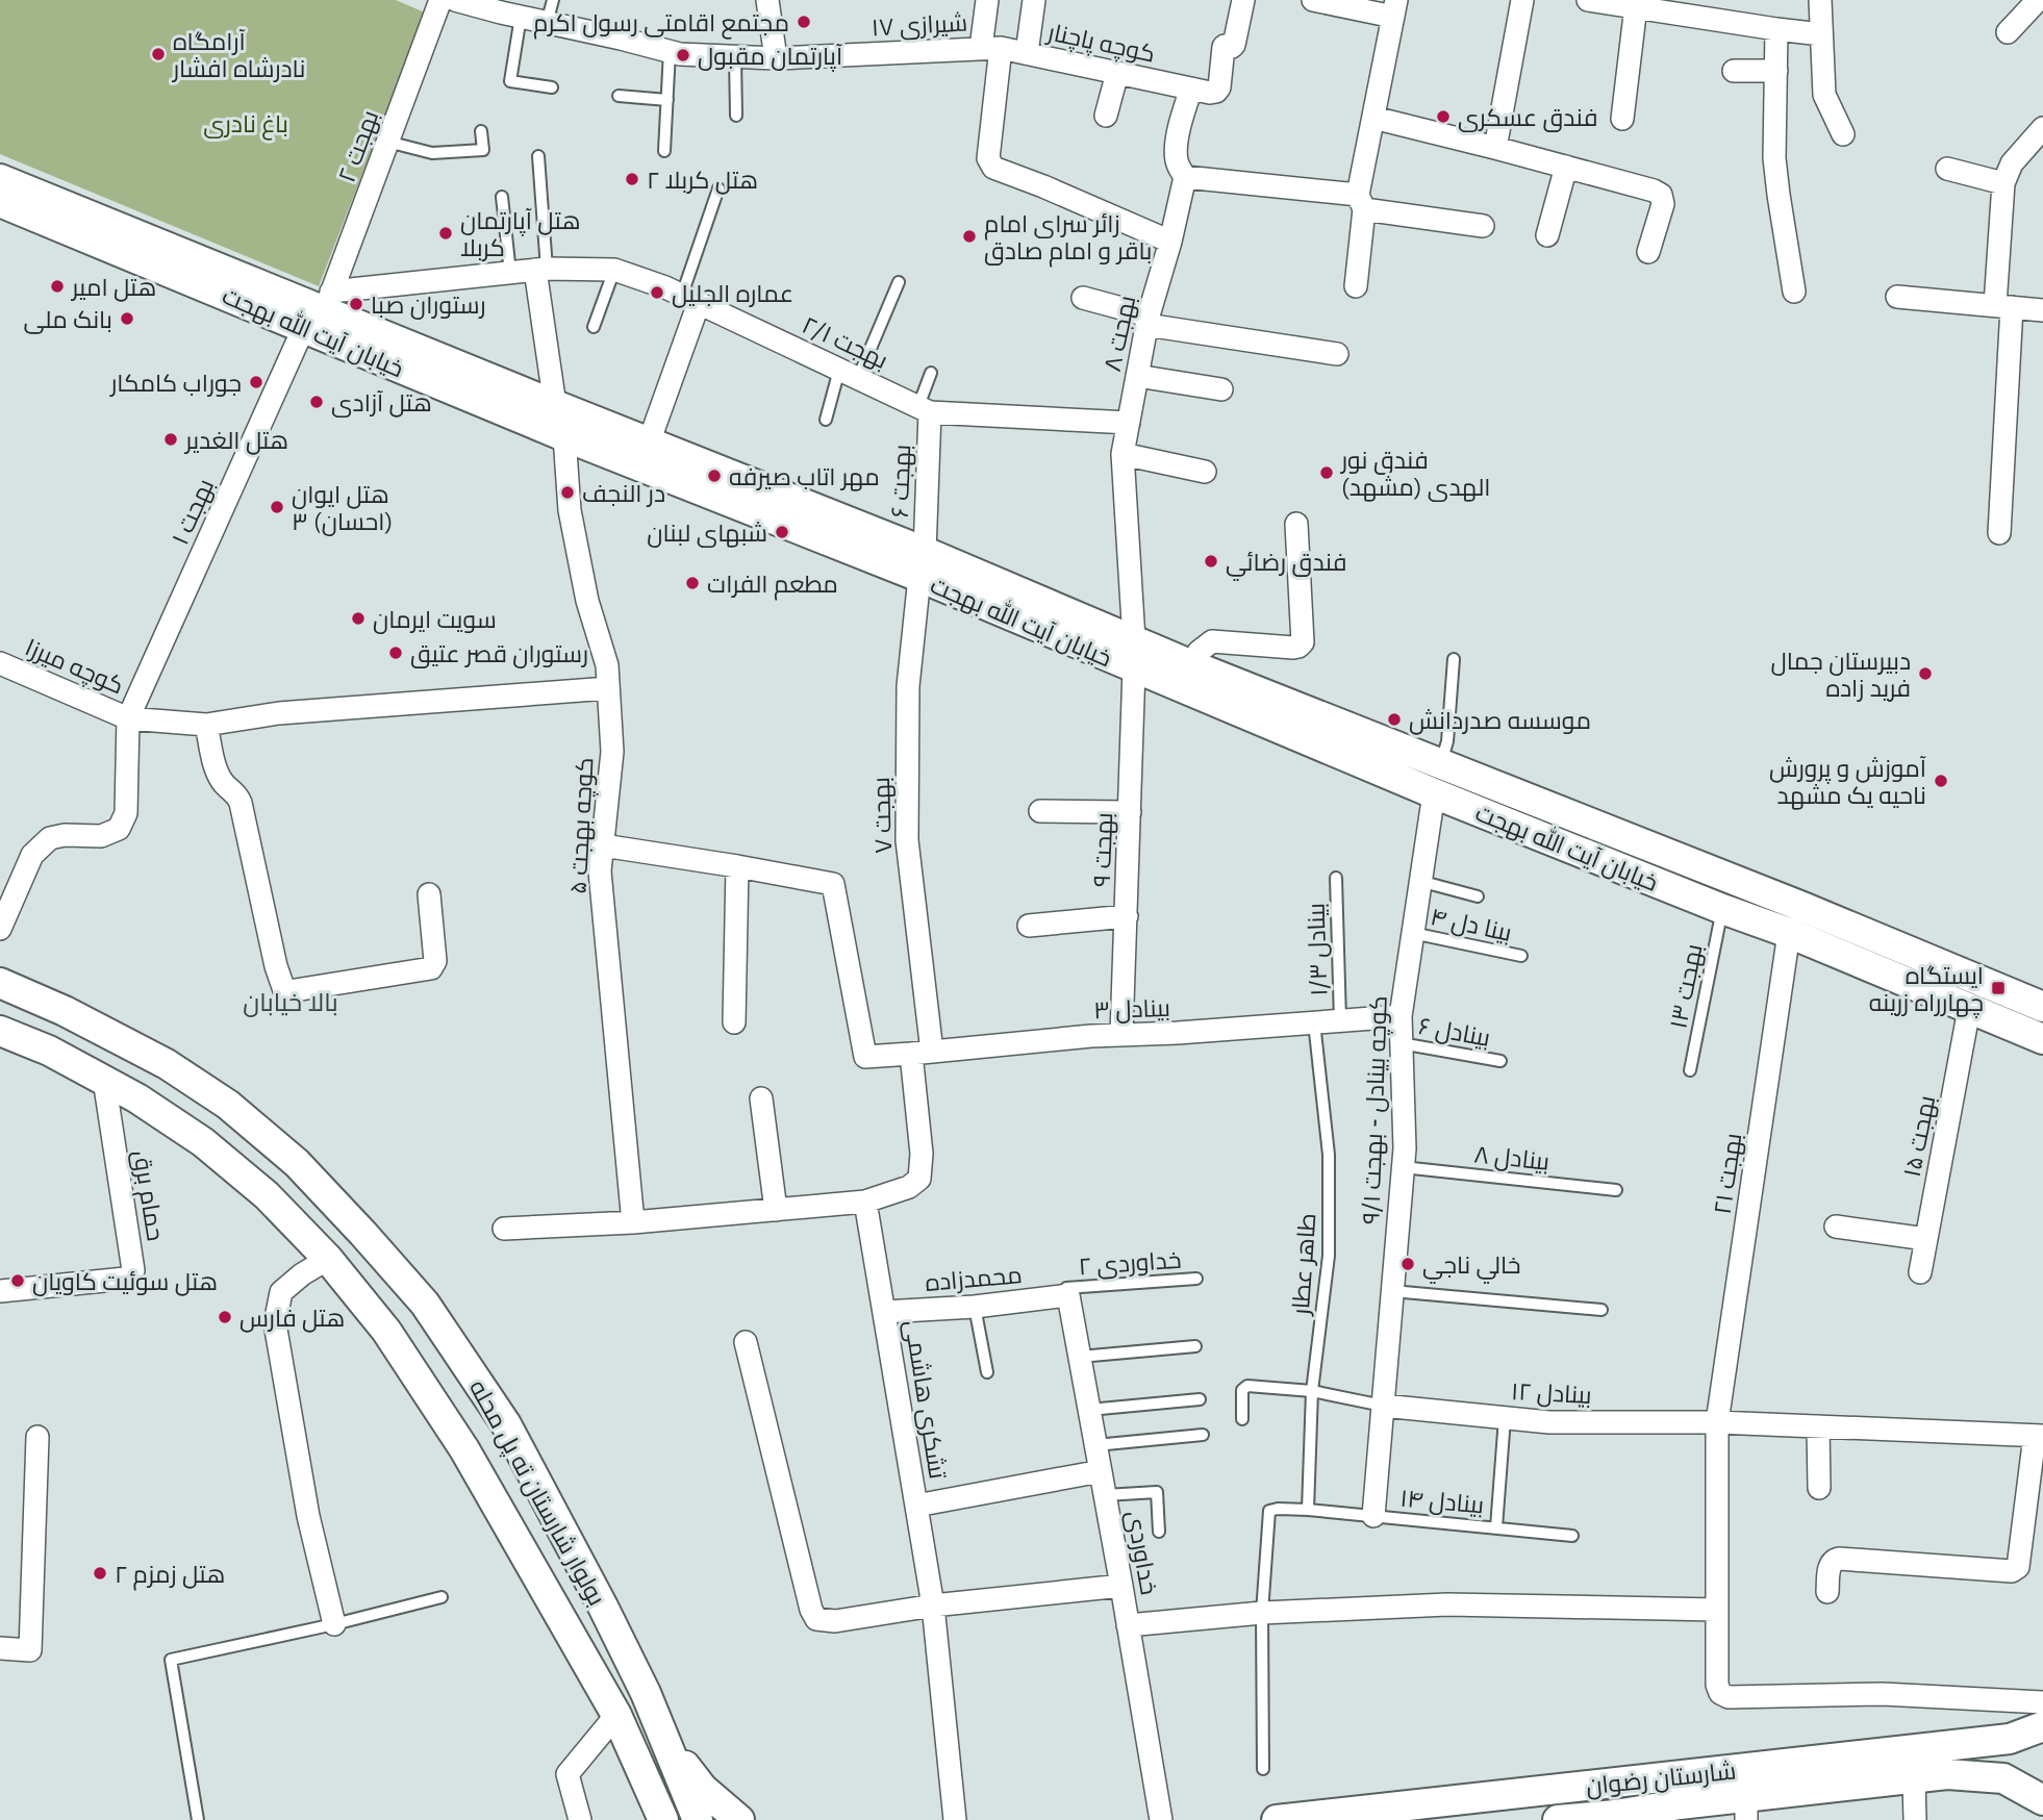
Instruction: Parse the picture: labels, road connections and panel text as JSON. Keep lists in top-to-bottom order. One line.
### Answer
{"streets":{"main road":["خیابان آیت الله بهجت","بولوار شارستان ته پل محله","شارستان رضوان"],"street":["شیرازی ۱۷","کوچه پاچنار","بهجت ۲","بهجت ۸","بهجت ۲/۱","بهجت ۶","بهجت ۱","کوچه میرزا","بهجت ۷","کوچه بهجت ۵","بهجت ۹","بینادل ۳","کوچه بینادل - بهجت ۹/۱","بهجت ۱۵","بهجت ۲۱","حمام برق","محمدزاده","بینادل ۱۲","تشکری هاشمی","خداوردی"],"lane":["بینا دل ۴","بینادل ۱/۳","بهجت ۱۳","بینادل ۶","بینادل ۸","خداوردی ۲","طاهر عطار","بینادل ۱۴"]},"crossings":[["شیرازی ۱۷","کوچه پاچنار"],["کوچه پاچنار","بهجت ۸"],["بهجت ۲","خیابان آیت الله بهجت"],["بهجت ۲","بهجت ۲/۱"],["بهجت ۲","بهجت ۱"],["خیابان آیت الله بهجت","بهجت ۸"],["خیابان آیت الله بهجت","بهجت ۲/۱"],["خیابان آیت الله بهجت","بهجت ۶"],["خیابان آیت الله بهجت","بهجت ۱"],["خیابان آیت الله بهجت","بهجت ۷"],["خیابان آیت الله بهجت","کوچه بهجت ۵"],["خیابان آیت الله بهجت","بهجت ۹"],["خیابان آیت الله بهجت","بهجت ۱۳"],["خیابان آیت الله بهجت","کوچه بینادل - بهجت ۹/۱"],["خیابان آیت الله بهجت","بهجت ۱۵"],["خیابان آیت الله بهجت","بهجت ۲۱"],["بهجت ۸","بهجت ۲/۱"],["بهجت ۸","بهجت ۹"],["بهجت ۲/۱","بهجت ۶"],["بهجت ۲/۱","بهجت ۱"],["بهجت ۶","بهجت ۷"],["بهجت ۱","کوچه میرزا"],["کوچه میرزا","کوچه بهجت ۵"],["بهجت ۷","بینادل ۳"],["بهجت ۷","تشکری هاشمی"],["بهجت ۹","بینادل ۳"],["بینا دل ۴","کوچه بینادل - بهجت ۹/۱"],["بینادل ۱/۳","بینادل ۳"],["بینادل ۳","کوچه بینادل - بهجت ۹/۱"],["بینادل ۳","طاهر عطار"],["بینادل ۶","کوچه بینادل - بهجت ۹/۱"],["کوچه بینادل - بهجت ۹/۱","بینادل ۸"],["کوچه بینادل - بهجت ۹/۱","بینادل ۱۲"],["کوچه بینادل - بهجت ۹/۱","بینادل ۱۴"],["بهجت ۲۱","بینادل ۱۲"],["حمام برق","بولوار شارستان ته پل محله"],["خداوردی ۲","محمدزاده"],["خداوردی ۲","خداوردی"],["طاهر عطار","بینادل ۱۴"],["محمدزاده","تشکری هاشمی"],["محمدزاده","خداوردی"]],"districts":["بالا خیابان"],"parks":["باغ نادری"],"places":{"other":["مجتمع اقامتی رسول اکرم","آرامگاه نادرشاه افشار","آپارتمان مقبول","فندق عسکری","هتل کربلا ۲","هتل آپارتمان کربلا","زائر سرای امام باقر و امام صادق","هتل امیر","عماره الجلیل","رستوران صبا","بانک ملی","جوراب کامکار","هتل آزادی","هتل الغدیر","فندق نور الهدى (مشهد)","مهر اتاب صيرفه","در النجف","هتل ایوان ۳ (احسان)","شبهای لبنان","فندق رضائي","مطعم الفرات","سویت ایرمان","رستوران قصر عتیق","دبیرستان جمال فرید زاده","موسسه صدردانش","آموزش و پرورش ناحیه یک مشهد","خالي ناجي","هتل سوئیت کاویان","هتل فارس","هتل زمزم ۲"],"transit":["ایستگاه چهارراه زرینه"]}}
